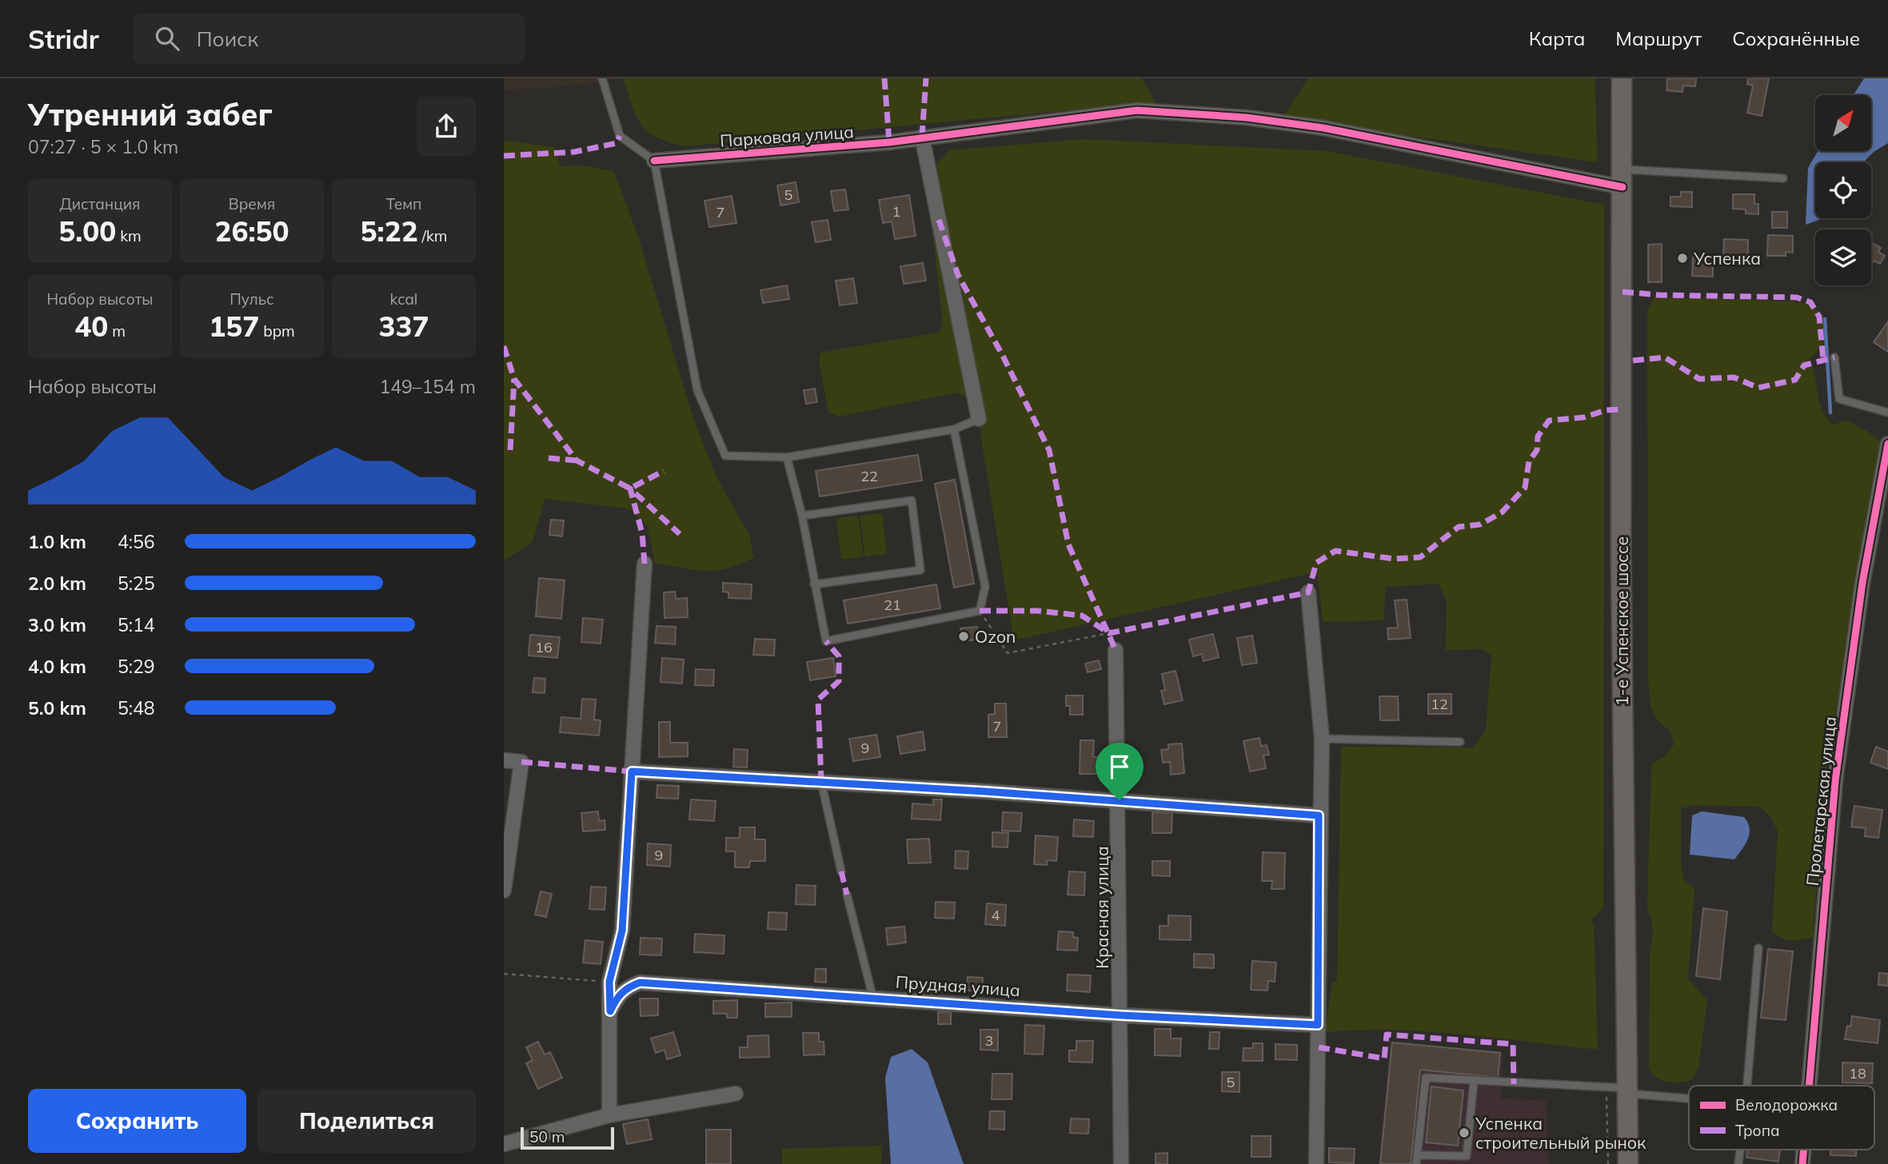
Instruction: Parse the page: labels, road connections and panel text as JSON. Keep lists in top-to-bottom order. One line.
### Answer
{"streets":{"main road":["1-е Успенское шоссе"],"street":["Парковая улица","Пролетарская улица","Красная улица","Прудная улица"]},"crossings":[["Парковая улица","1-е Успенское шоссе"],["Красная улица","Прудная улица"]],"places":["Успенка","Ozon","Успенка строительный рынок"],"house_numbers":["5","1","7","22","21","16","12","7","9","9","4","3","18","5"],"legend":["Велодорожка","Тропа"],"scale_bar":"50 m","north":"top right","page":{"header":"Stridr","search":"Поиск","nav":["Карта","Маршрут","Сохранённые"],"heading":["Утренний забег","07:27 · 5 × 1.0 km"],"stats":[["Дистанция","5.00 km"],["Время","26:50"],["Темп","5:22 /km"],["Набор высоты","40 m"],["Пульс","157 bpm"],["kcal","337"]],"chart":["Набор высоты","149–154 m"],"list":[{"name":"1.0 km","note":"4:56"},{"name":"2.0 km","note":"5:25"},{"name":"3.0 km","note":"5:14"},{"name":"4.0 km","note":"5:29"},{"name":"5.0 km","note":"5:48"}],"buttons":["Сохранить","Поделиться"],"scale":"50 m"}}
